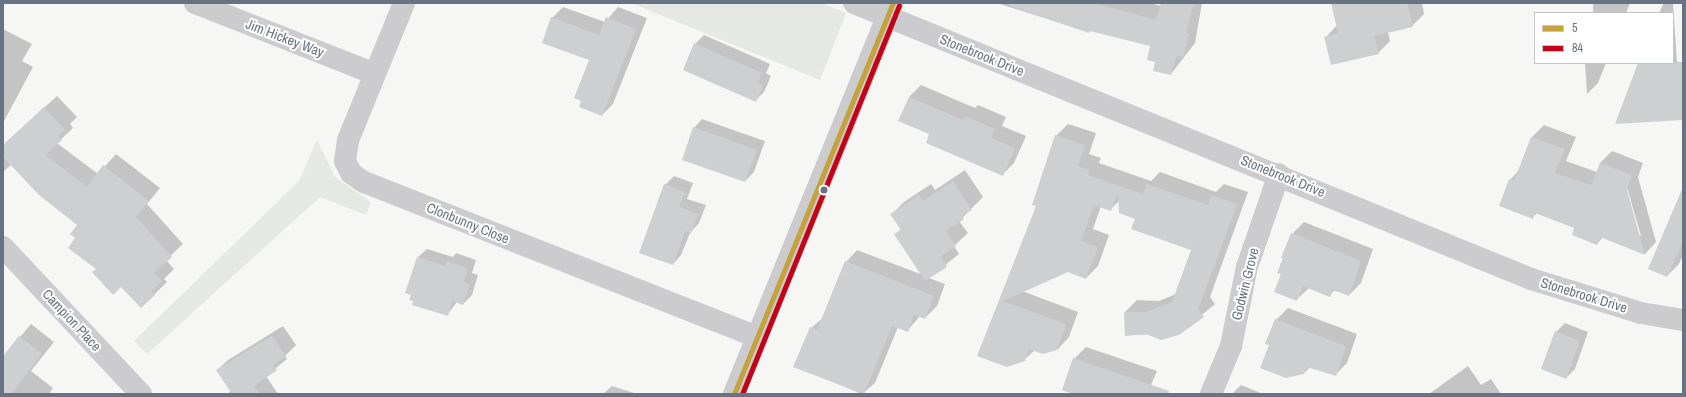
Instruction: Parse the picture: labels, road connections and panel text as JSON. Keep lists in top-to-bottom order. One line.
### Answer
{"streets":{"street":["Jim Hickey Way","Stonebrook Drive","Clonbunny Close","Godwin Grove","Campion Place"]},"crossings":[["Jim Hickey Way","Clonbunny Close"],["Stonebrook Drive","Godwin Grove"]],"lines":["transit line 5","transit line 84"],"legend":["5","84"]}
